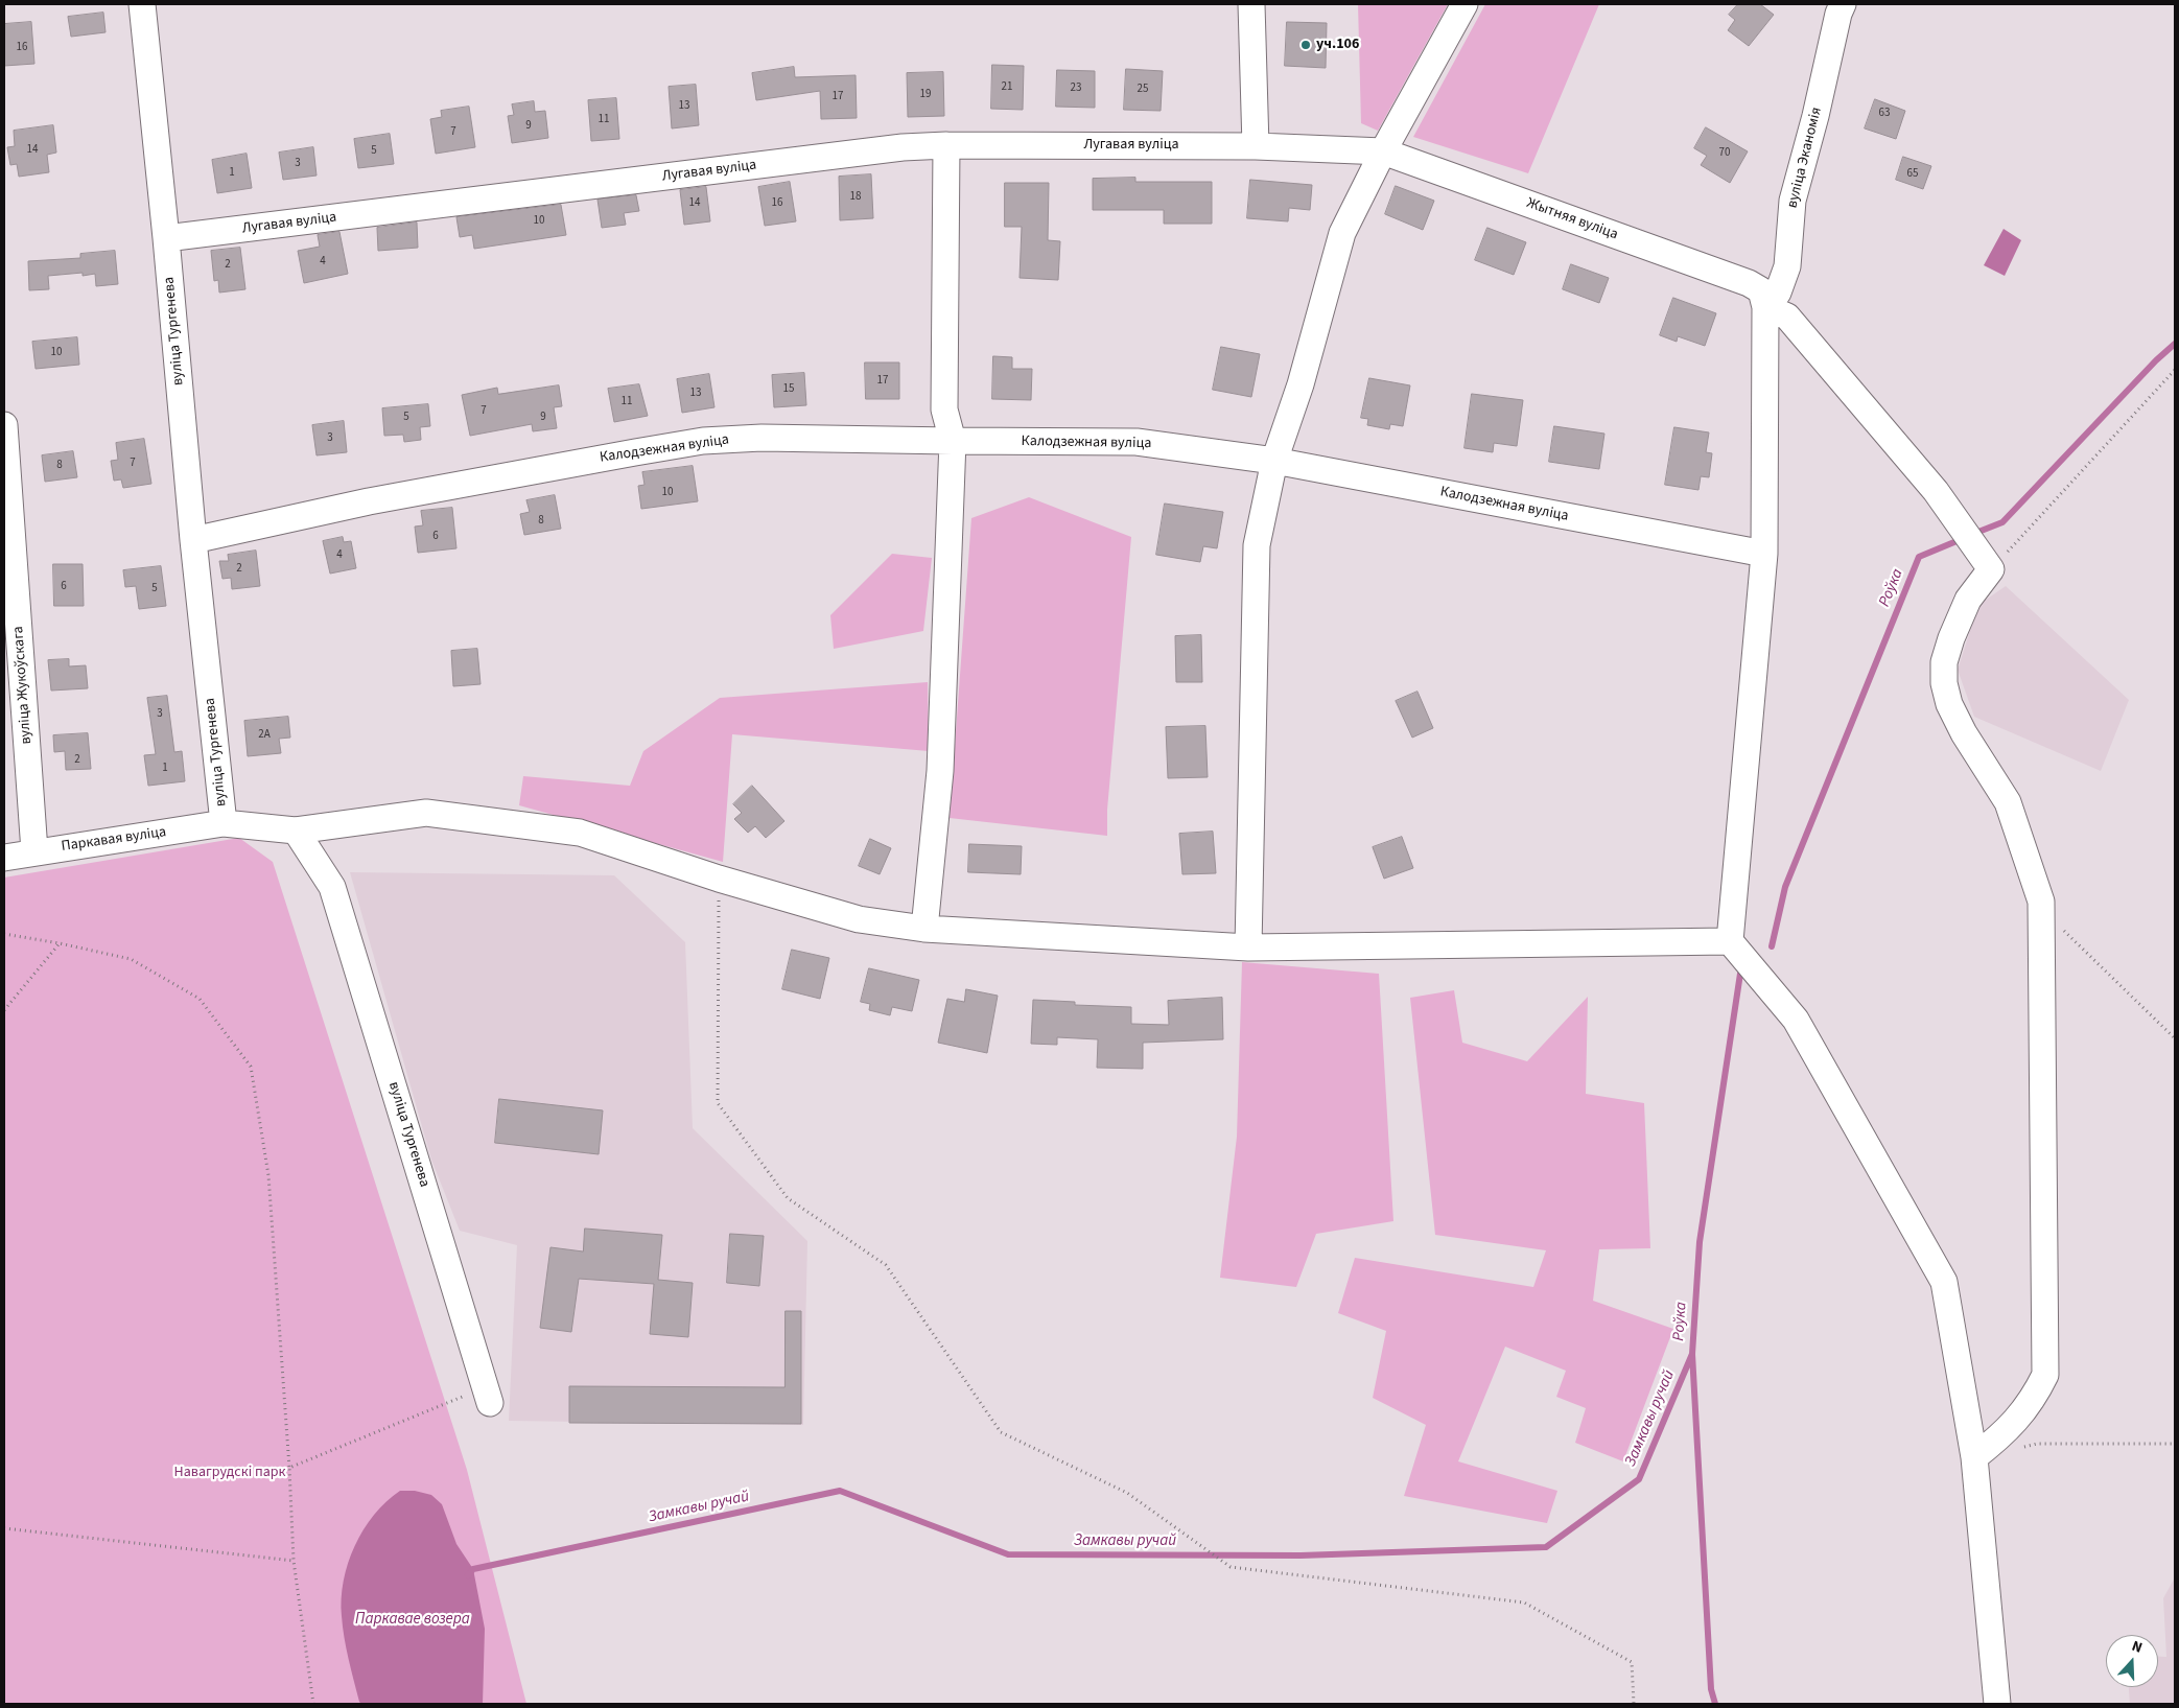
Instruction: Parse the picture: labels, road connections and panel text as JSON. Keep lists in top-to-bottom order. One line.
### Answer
{"streets":{"street":["Лугавая вуліца","вуліца Эканомія","Жытняя вуліца","вуліца Тургенева","Калодзежная вуліца","вуліца Жукоўскага","Паркавая вуліца"]},"crossings":[["Лугавая вуліца","Жытняя вуліца"],["Лугавая вуліца","вуліца Тургенева"],["вуліца Эканомія","Жытняя вуліца"],["вуліца Тургенева","Калодзежная вуліца"],["вуліца Тургенева","Паркавая вуліца"],["вуліца Жукоўскага","Паркавая вуліца"]],"water":["Роўка","Замкавы ручай","Паркавае возера"],"parks":["Навагрудскі парк"],"places":["уч.106"],"house_numbers":["16","21","23","25","19","17","13","63","11","9","7","14","5","70","3","1","65","18","14","16","10","4","2","10","17","15","13","11","7","5","9","3","7","8","10","8","6","4","2","6","5","3","2А","2","1"],"north":"top"}
